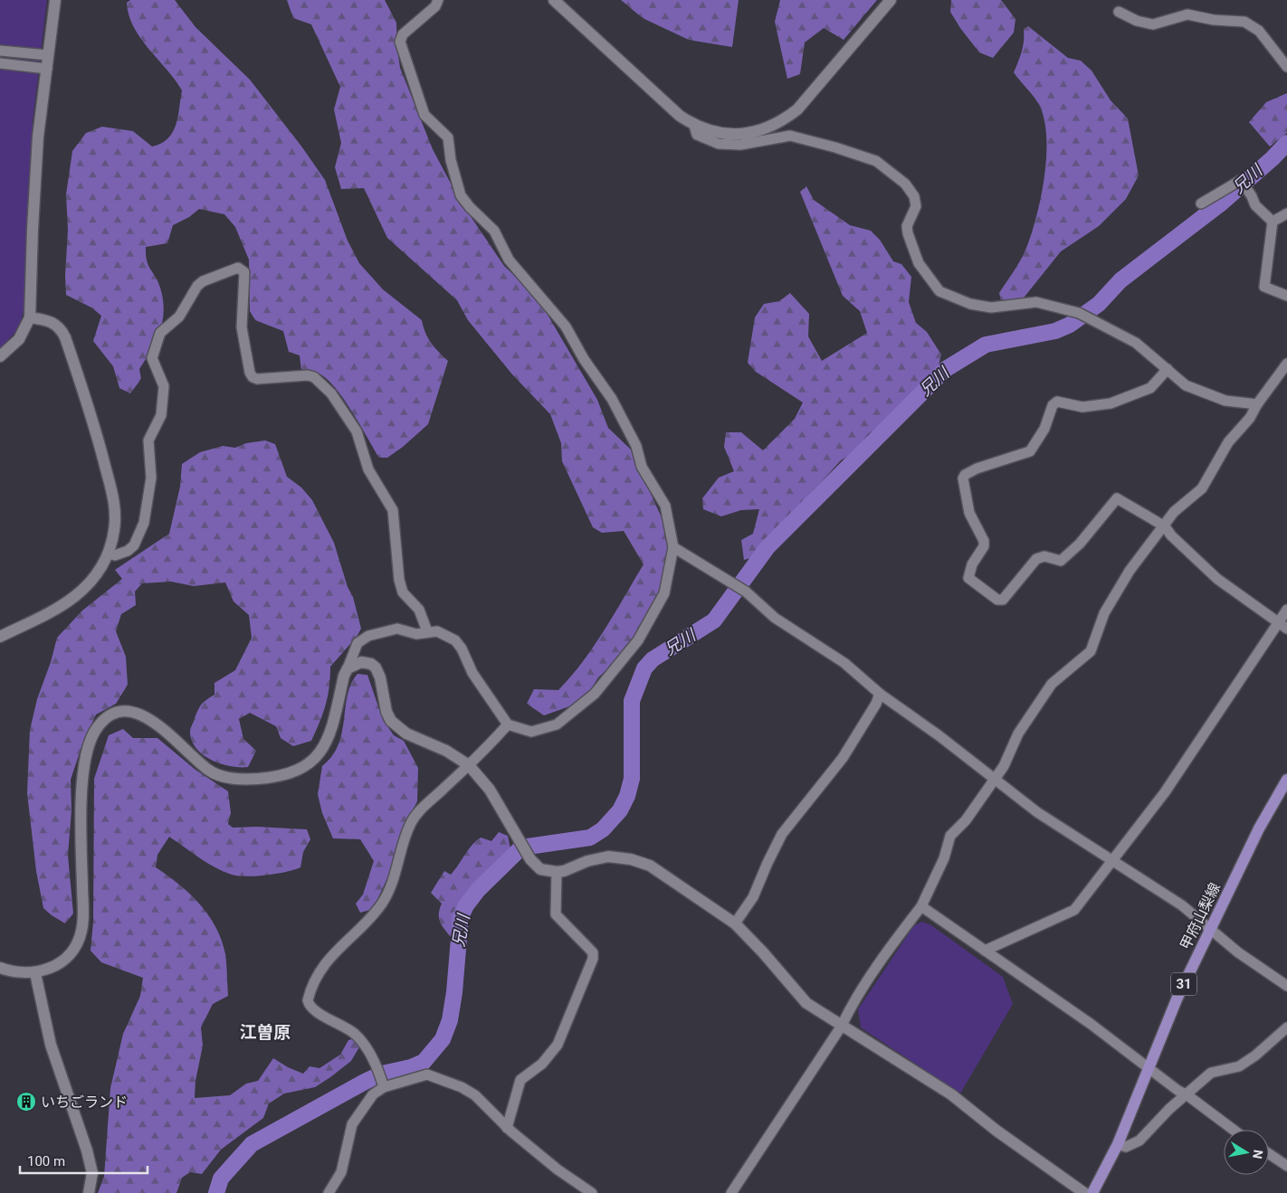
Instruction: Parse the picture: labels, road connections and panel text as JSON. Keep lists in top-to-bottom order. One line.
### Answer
{"streets":{"main road":["甲府山梨線","31"]},"districts":["江曽原"],"water":["兄川"],"places":{"building":["いちごランド"]},"scale_bar":"100 m","north":"right"}
